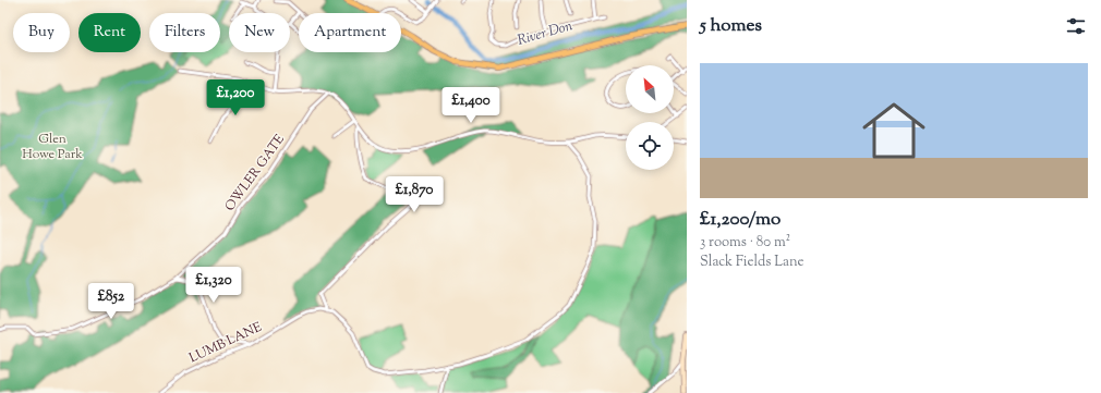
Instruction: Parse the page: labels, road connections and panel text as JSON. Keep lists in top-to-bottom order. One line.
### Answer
{"streets":{"street":["OWLER GATE","LUMB LANE"]},"water":["River Don"],"parks":["Glen Howe Park"],"north":"top left","page":{"heading":"5 homes","chip":["Buy","Rent","Filters","New","Apartment"],"list":[{"name":"£1,200/mo","note":"3 rooms · 80 m² · Slack Fields Lane"}],"price":["£1,200","£1,400","£1,870","£1,320","£852"]}}
